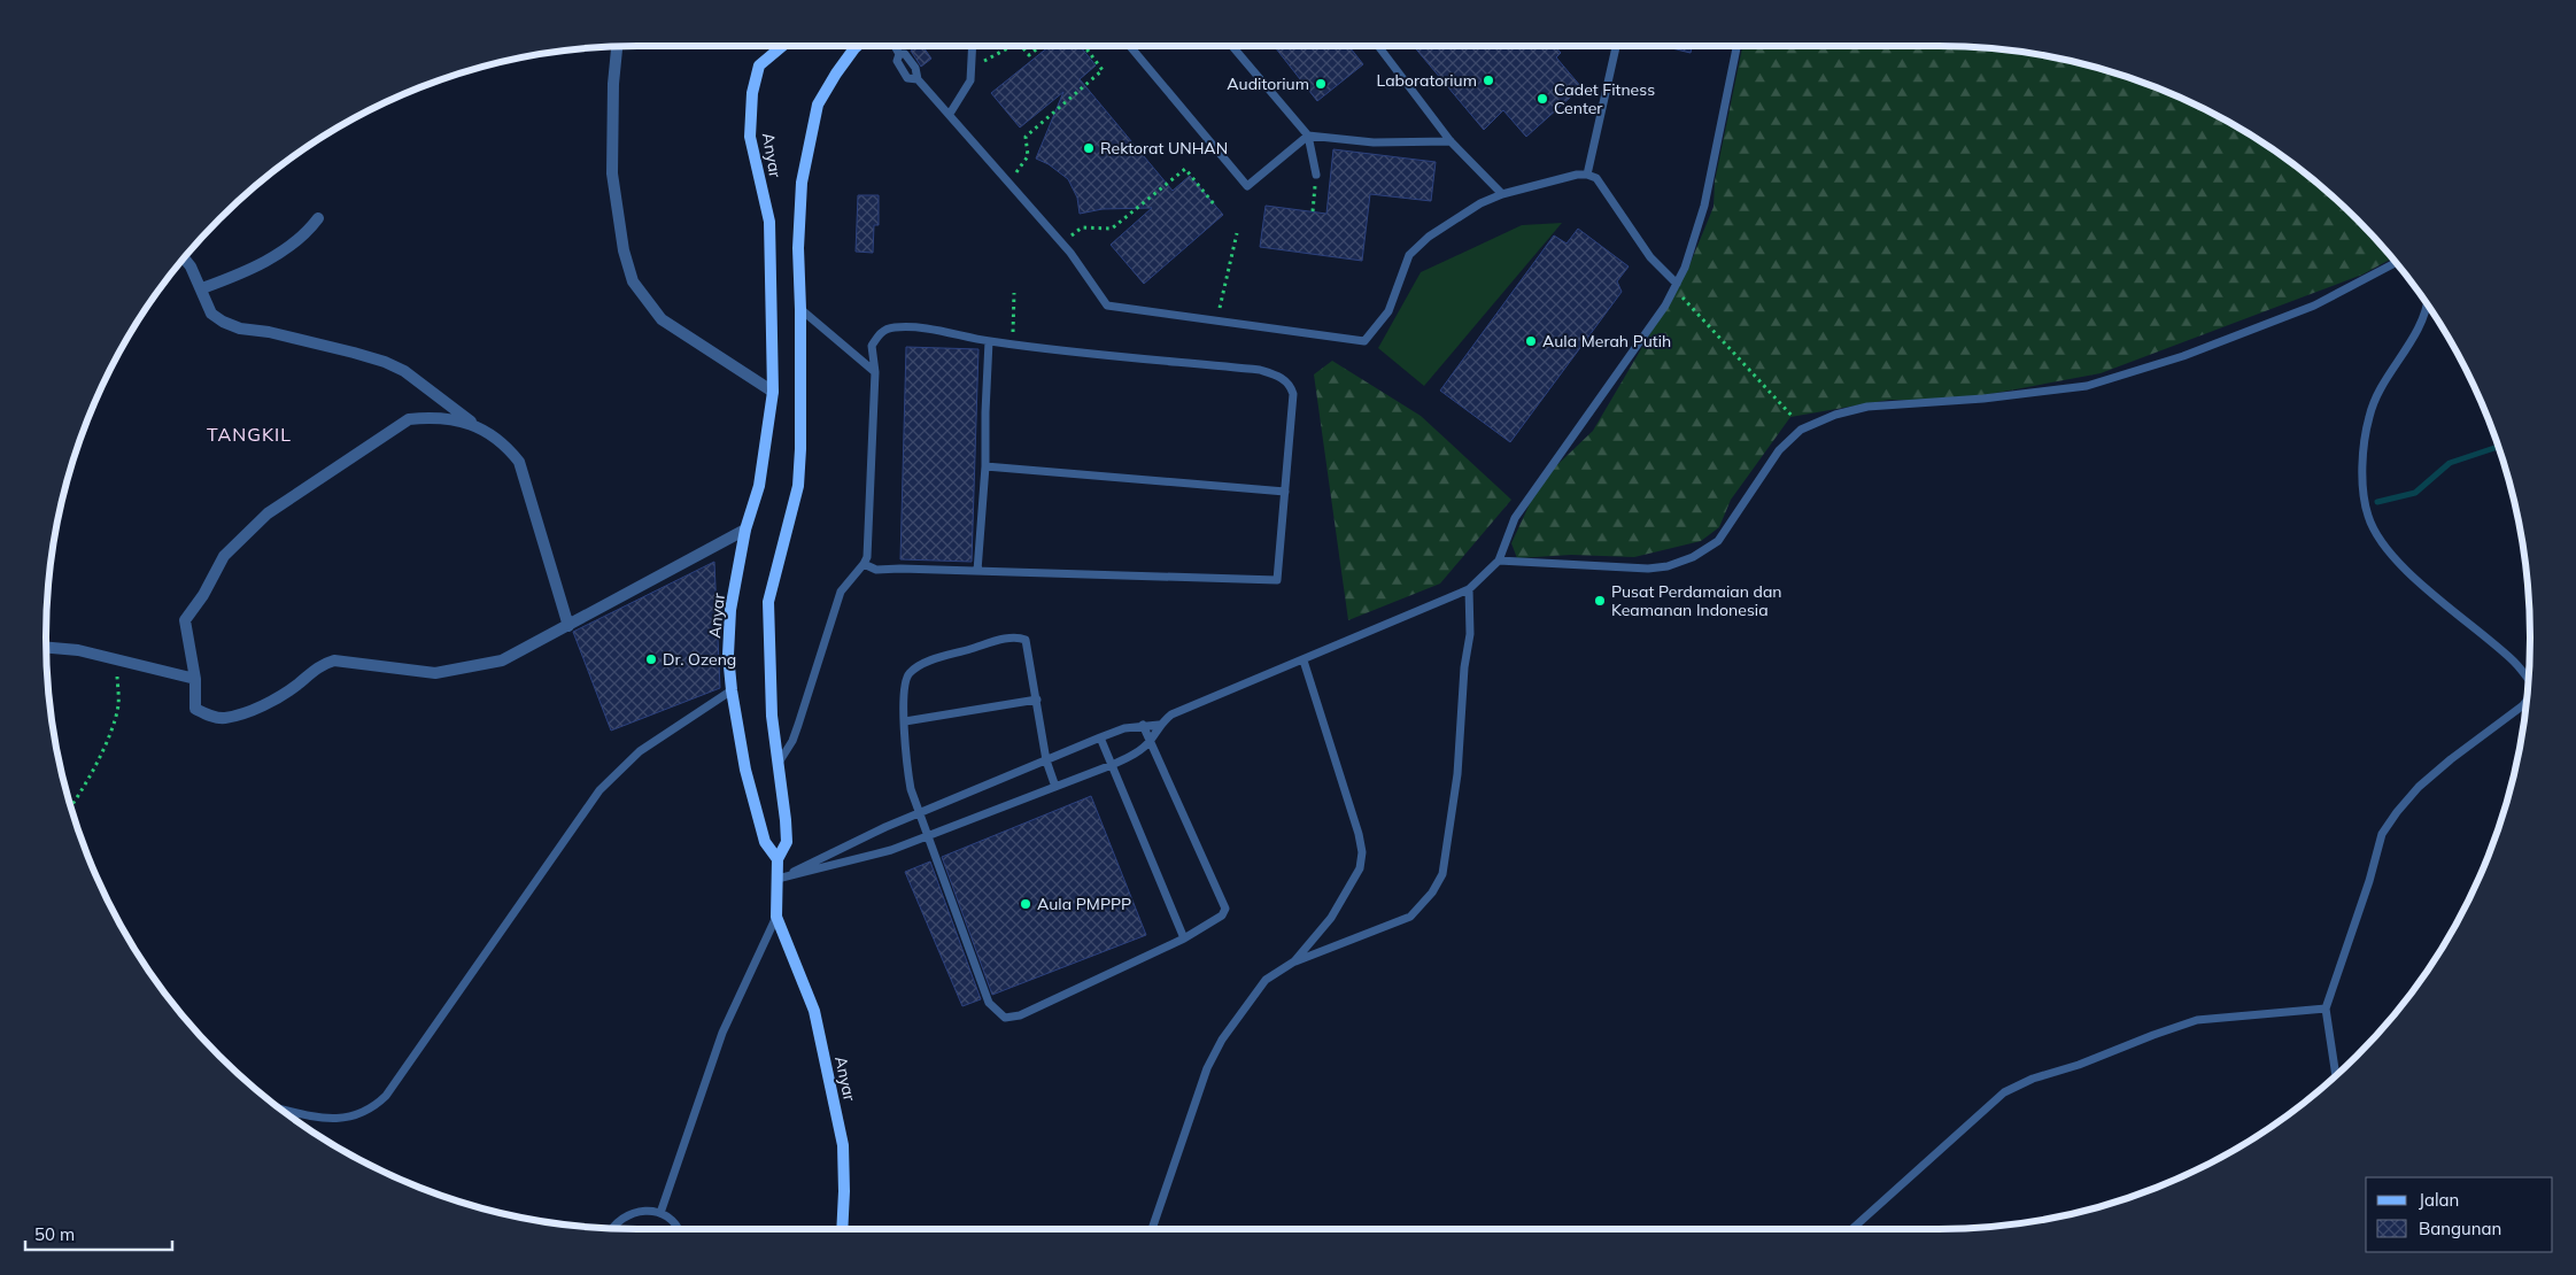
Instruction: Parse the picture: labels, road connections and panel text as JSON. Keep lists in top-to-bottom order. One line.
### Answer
{"streets":{"street":["Anyar"]},"districts":["TANGKIL"],"places":["Laboratorium","Auditorium","Cadet Fitness Center","Rektorat UNHAN","Aula Merah Putih","Pusat Perdamaian dan Keamanan Indonesia","Dr. Ozeng","Aula PMPPP"],"legend":["Jalan","Bangunan"],"scale_bar":"50 m"}
